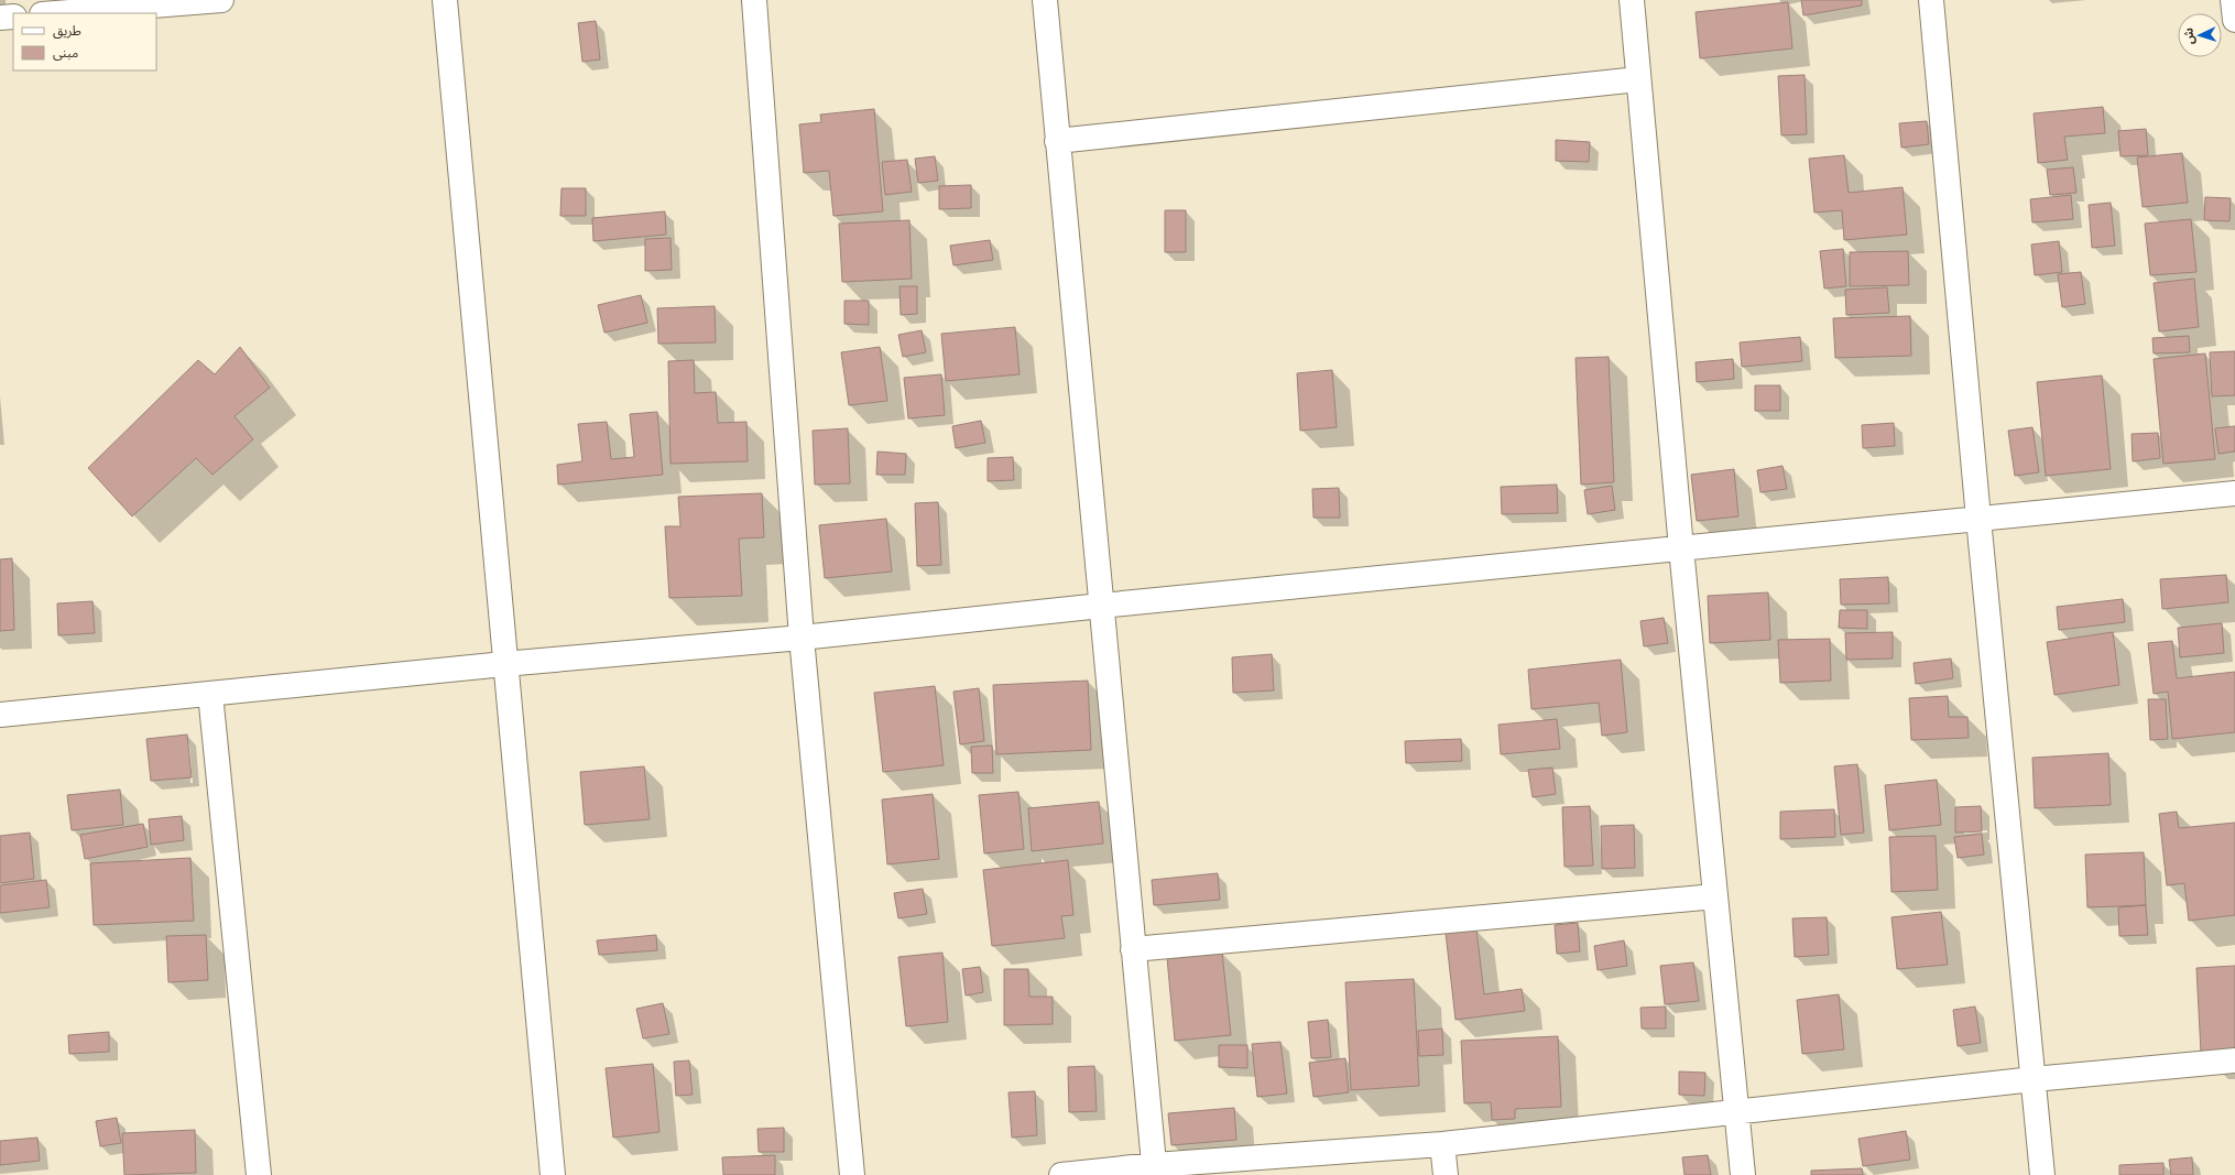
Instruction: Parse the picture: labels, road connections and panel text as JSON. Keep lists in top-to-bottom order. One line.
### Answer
{"legend":["طريق","مبنى"],"north":"left"}
